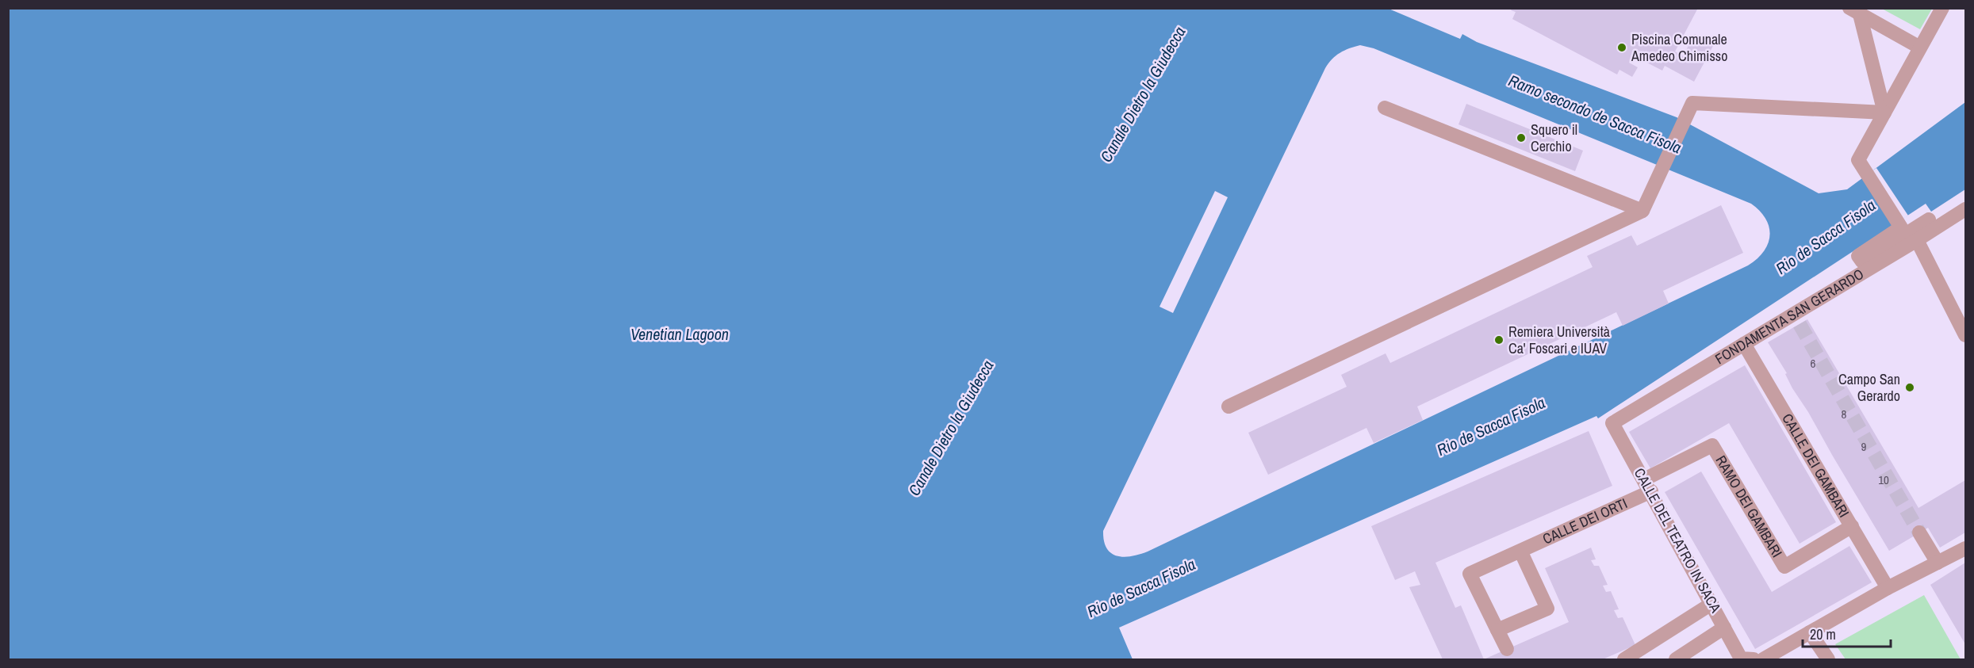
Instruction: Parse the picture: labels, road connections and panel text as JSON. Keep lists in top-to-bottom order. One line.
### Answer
{"streets":{"street":["FONDAMENTA SAN GERARDO","CALLE DEI GAMBARI","RAMO DEI GAMBARI","CALLE DEI ORTI","CALLE DEL TEATRO IN SACA"]},"crossings":[["FONDAMENTA SAN GERARDO","CALLE DEI GAMBARI"],["FONDAMENTA SAN GERARDO","CALLE DEL TEATRO IN SACA"],["CALLE DEI GAMBARI","RAMO DEI GAMBARI"],["RAMO DEI GAMBARI","CALLE DEI ORTI"],["RAMO DEI GAMBARI","CALLE DEL TEATRO IN SACA"],["CALLE DEI ORTI","CALLE DEL TEATRO IN SACA"]],"water":["Canale Dietro la Giudecca","Ramo secondo de Sacca Fisola","Rio de Sacca Fisola","Venetian Lagoon"],"places":["Piscina Comunale Amedeo Chimisso","Squero il Cerchio","Remiera Università Ca' Foscari e IUAV","Campo San Gerardo"],"house_numbers":["6","8","9","10"],"scale_bar":"20 m"}
